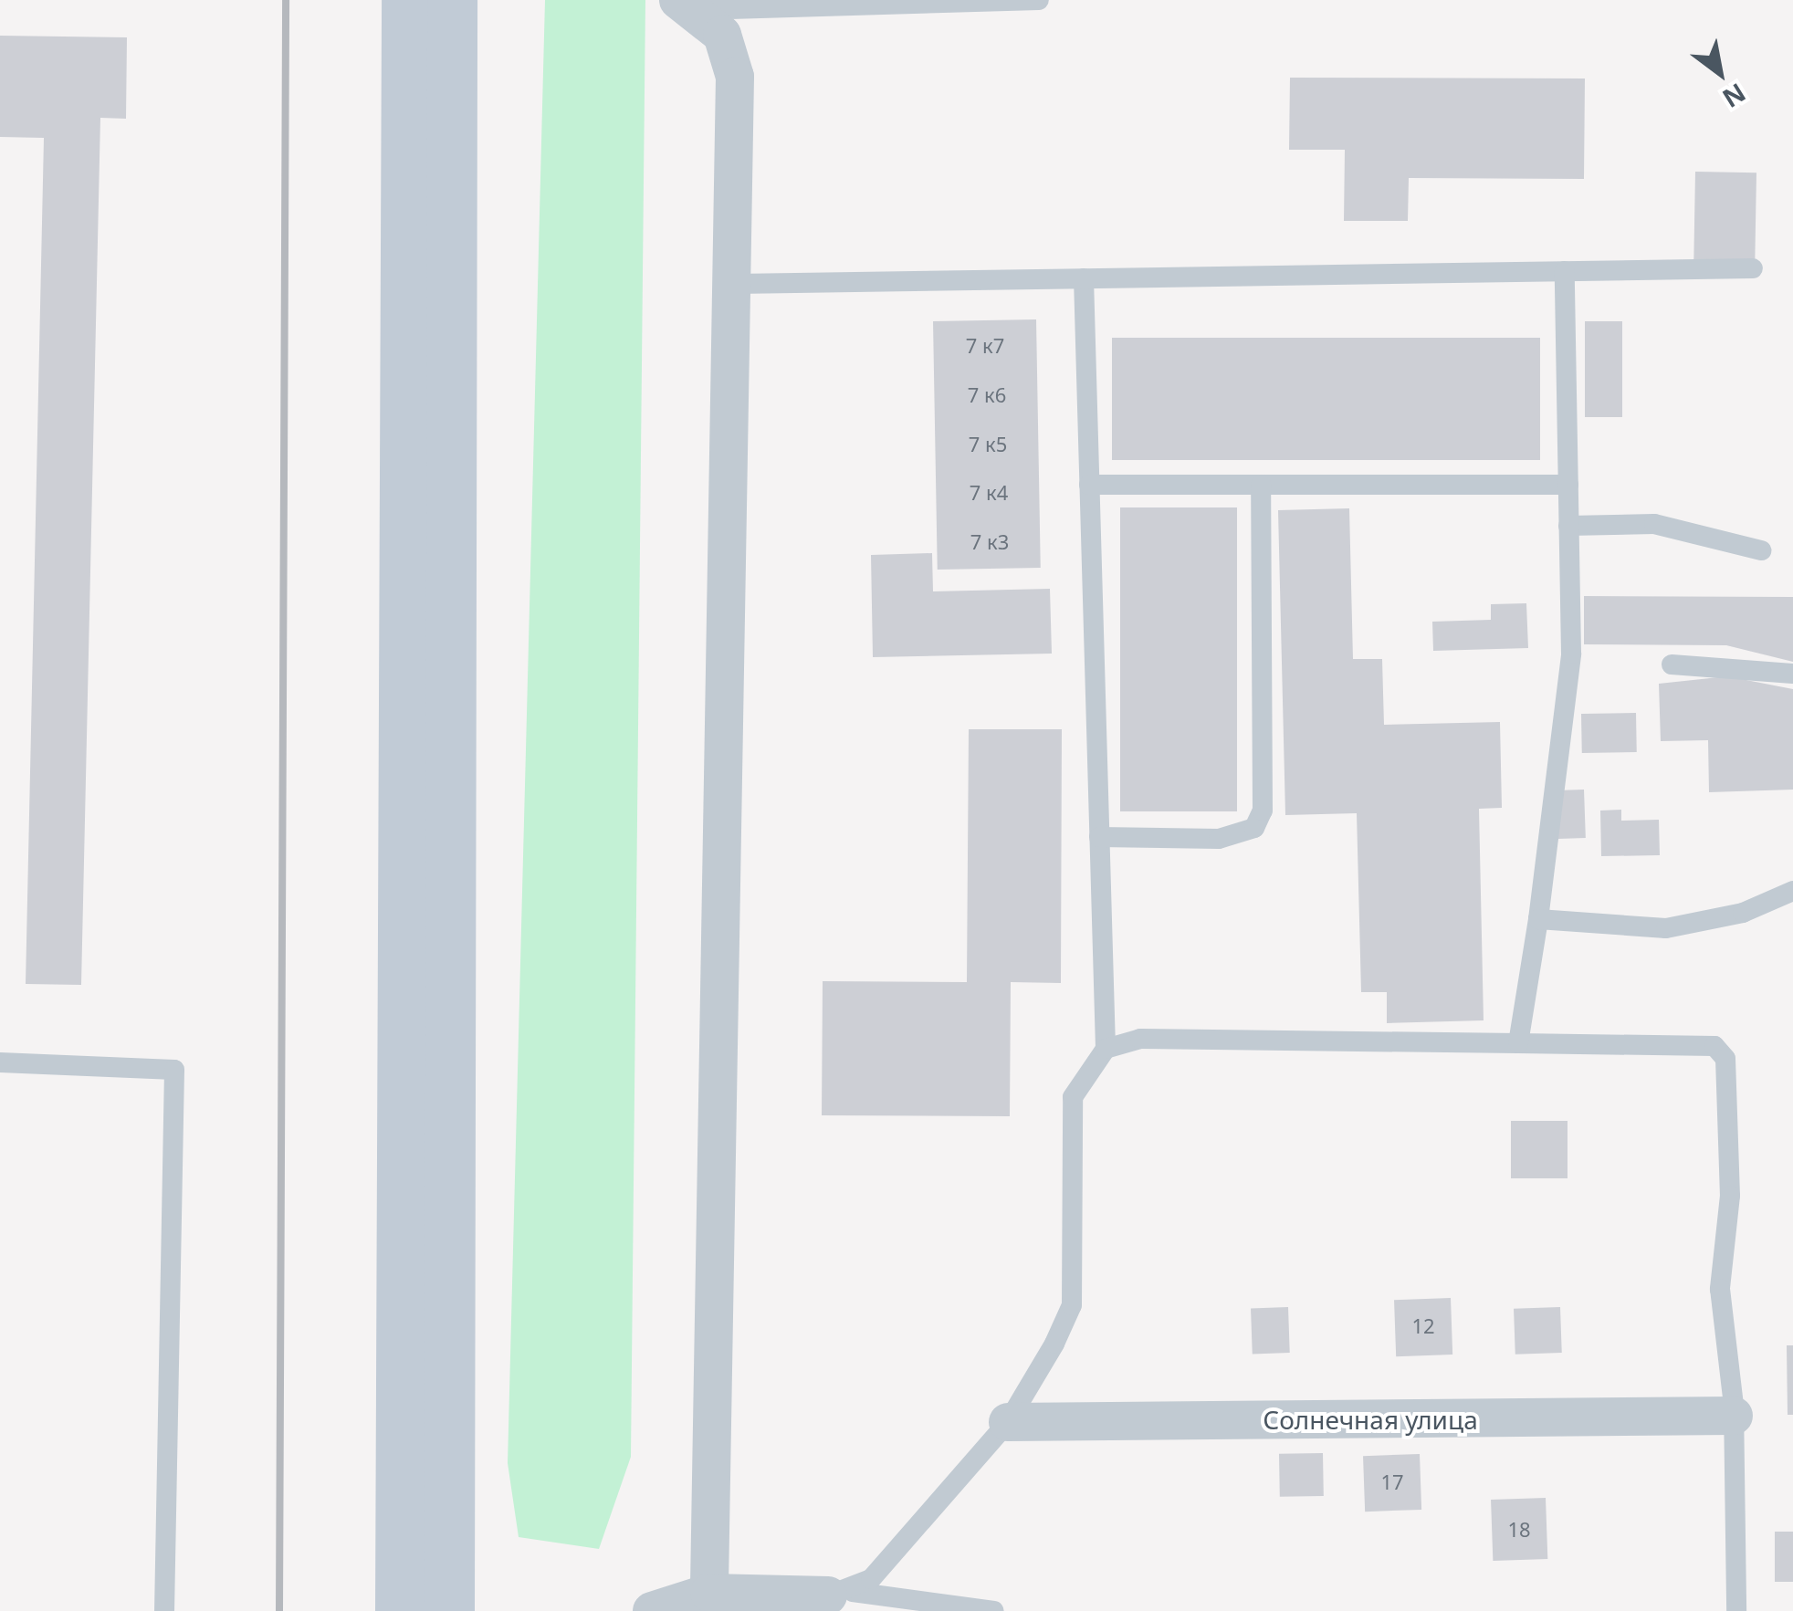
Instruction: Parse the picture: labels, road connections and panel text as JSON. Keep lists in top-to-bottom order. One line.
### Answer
{"streets":{"street":["Солнечная улица"]},"house_numbers":["7 к7","7 к6","7 к5","7 к4","7 к3","12","17","18"],"north":"bottom right"}
